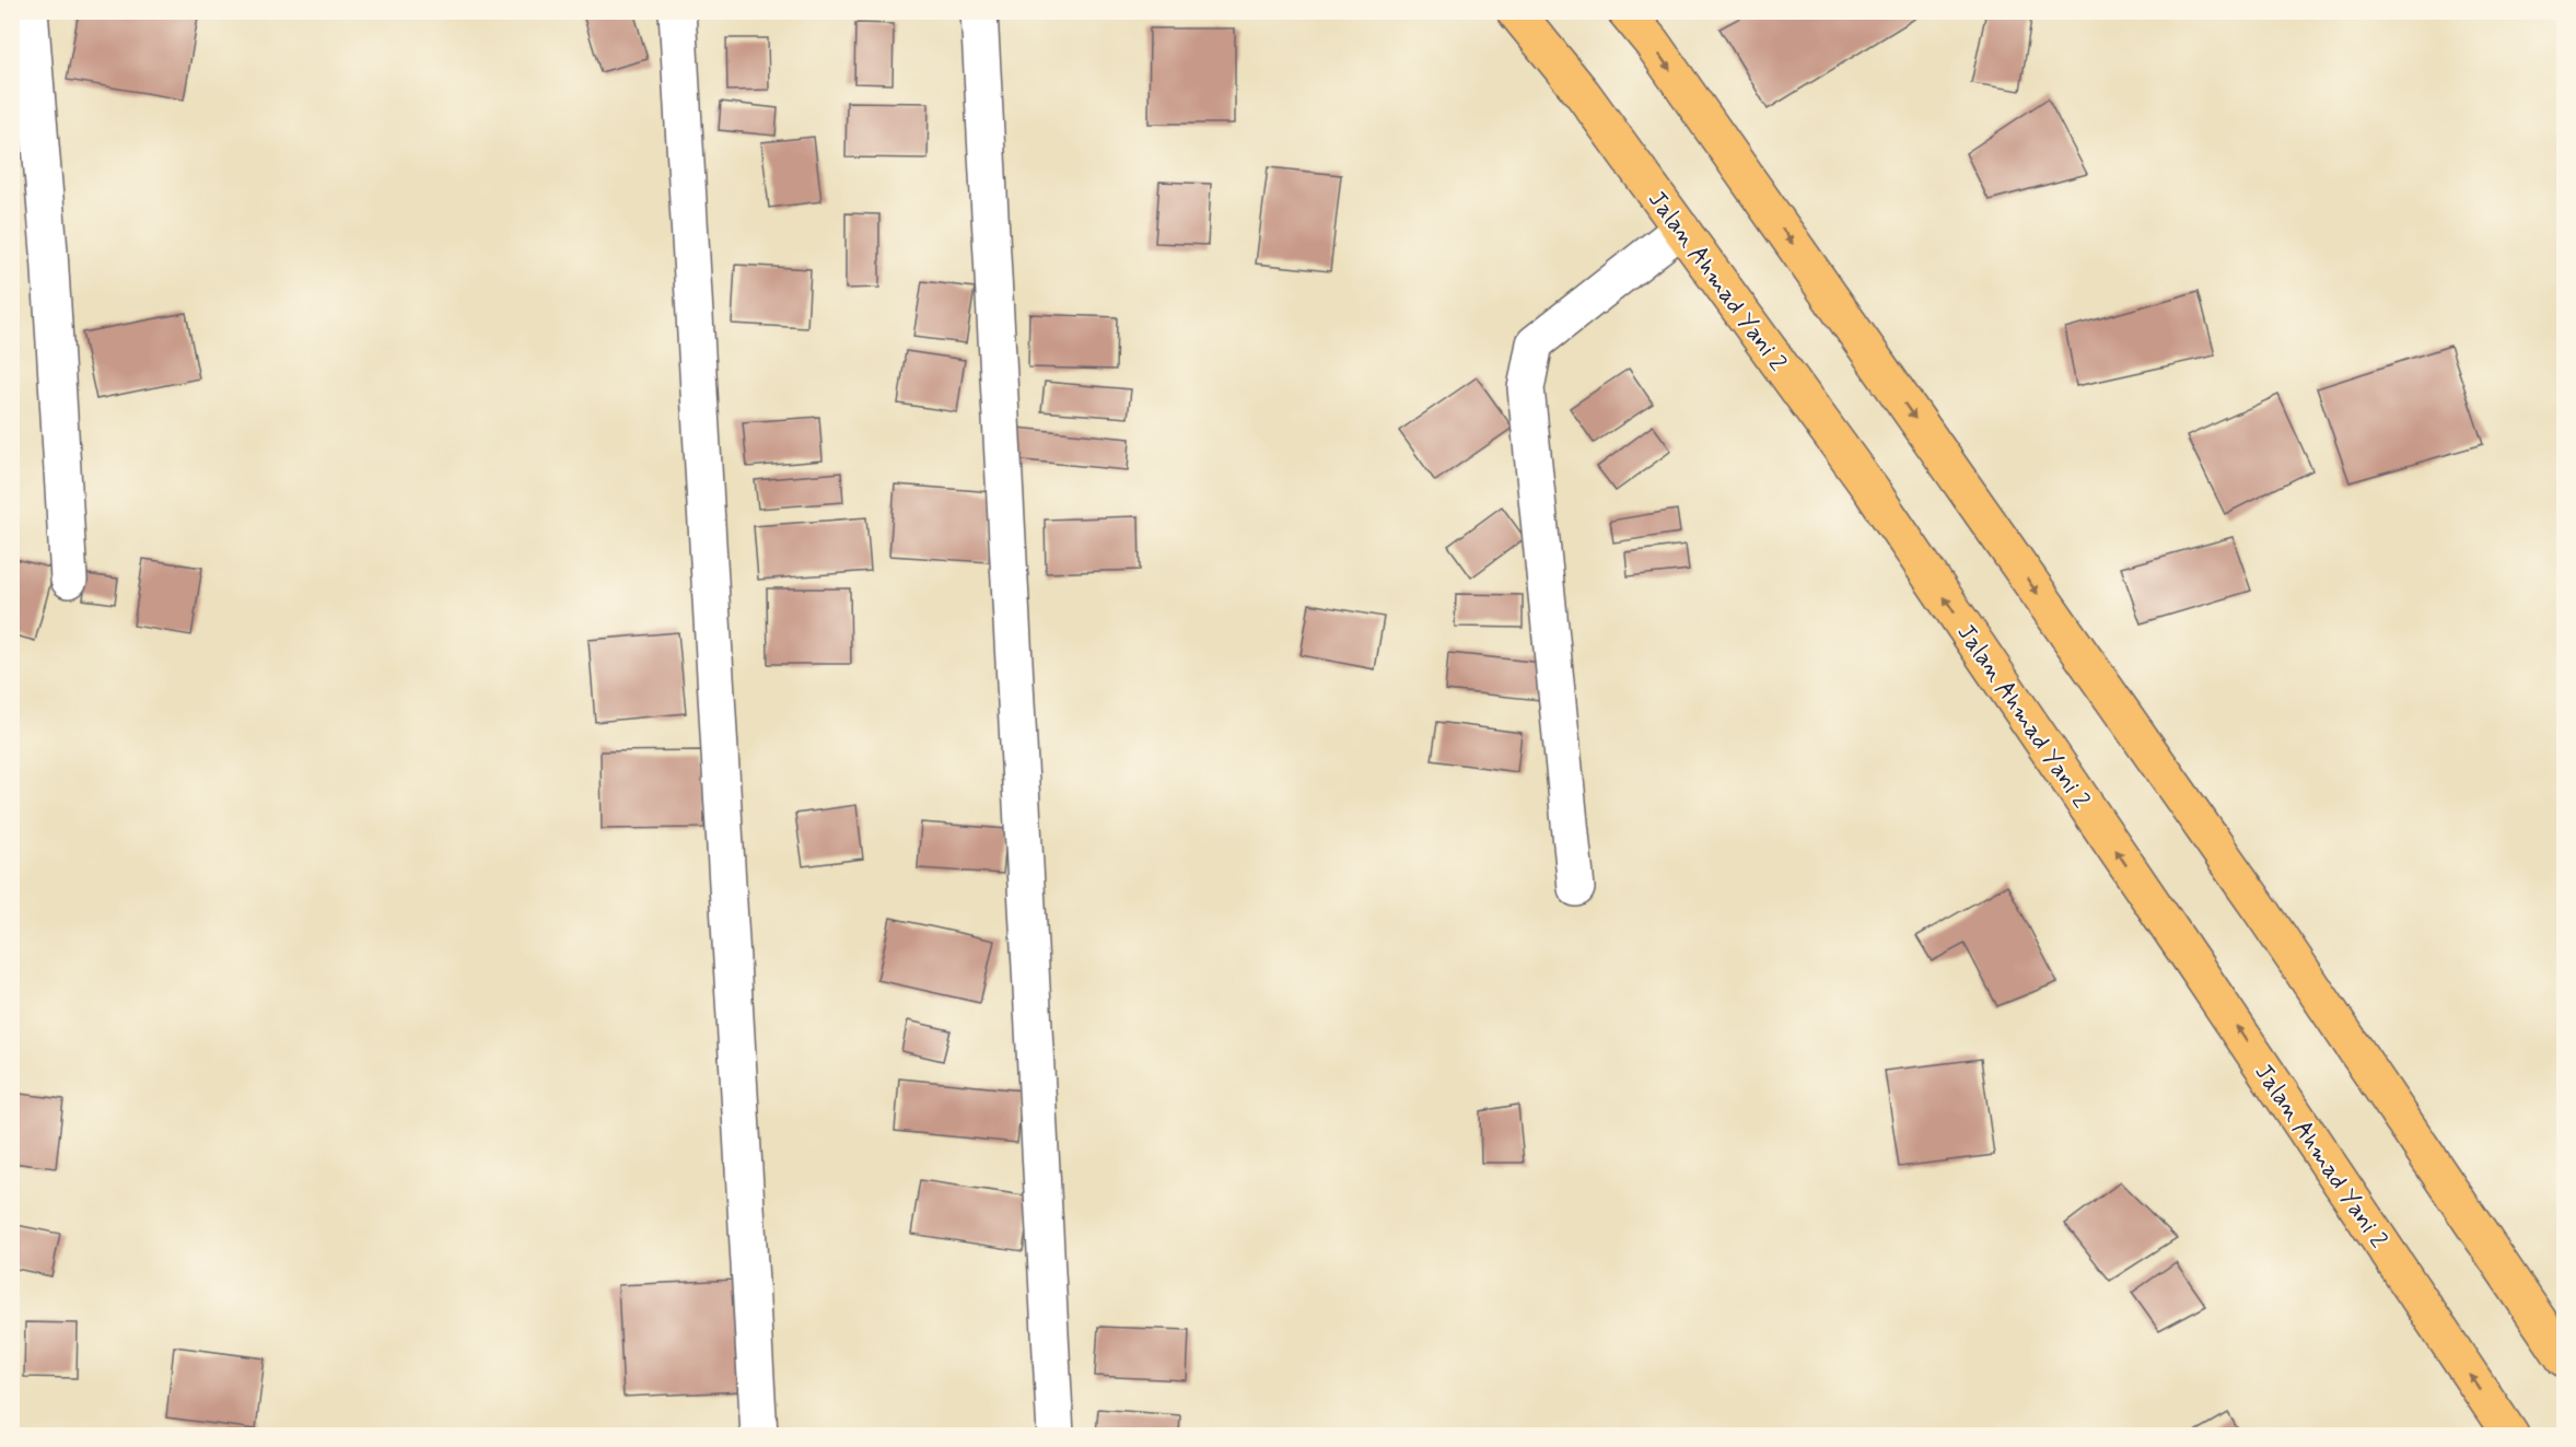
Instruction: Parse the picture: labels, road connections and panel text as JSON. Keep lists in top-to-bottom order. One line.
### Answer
{"streets":{"highway":["Jalan Ahmad Yani 2"]}}
